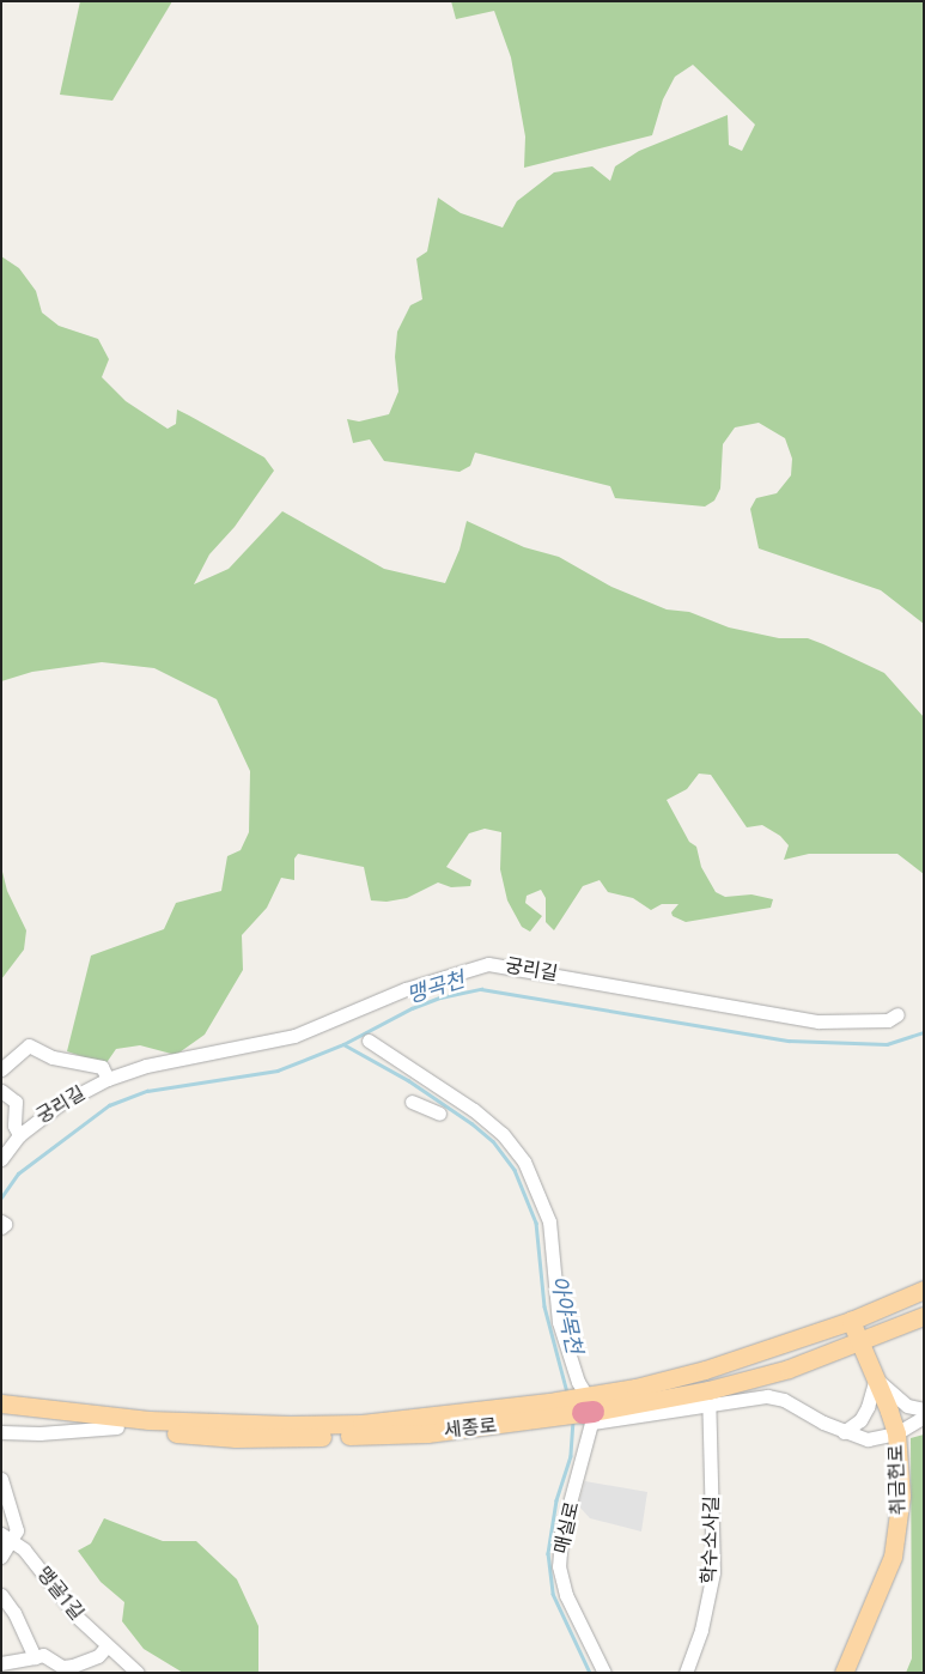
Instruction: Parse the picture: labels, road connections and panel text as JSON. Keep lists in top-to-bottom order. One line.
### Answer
{"streets":{"main road":["세종로","취금헌로"],"street":["궁리길","매실로","학수소사길","맹골1길"]},"crossings":[["세종로","취금헌로"],["세종로","매실로"],["세종로","학수소사길"]],"water":["맹곡천","아야목천"]}
